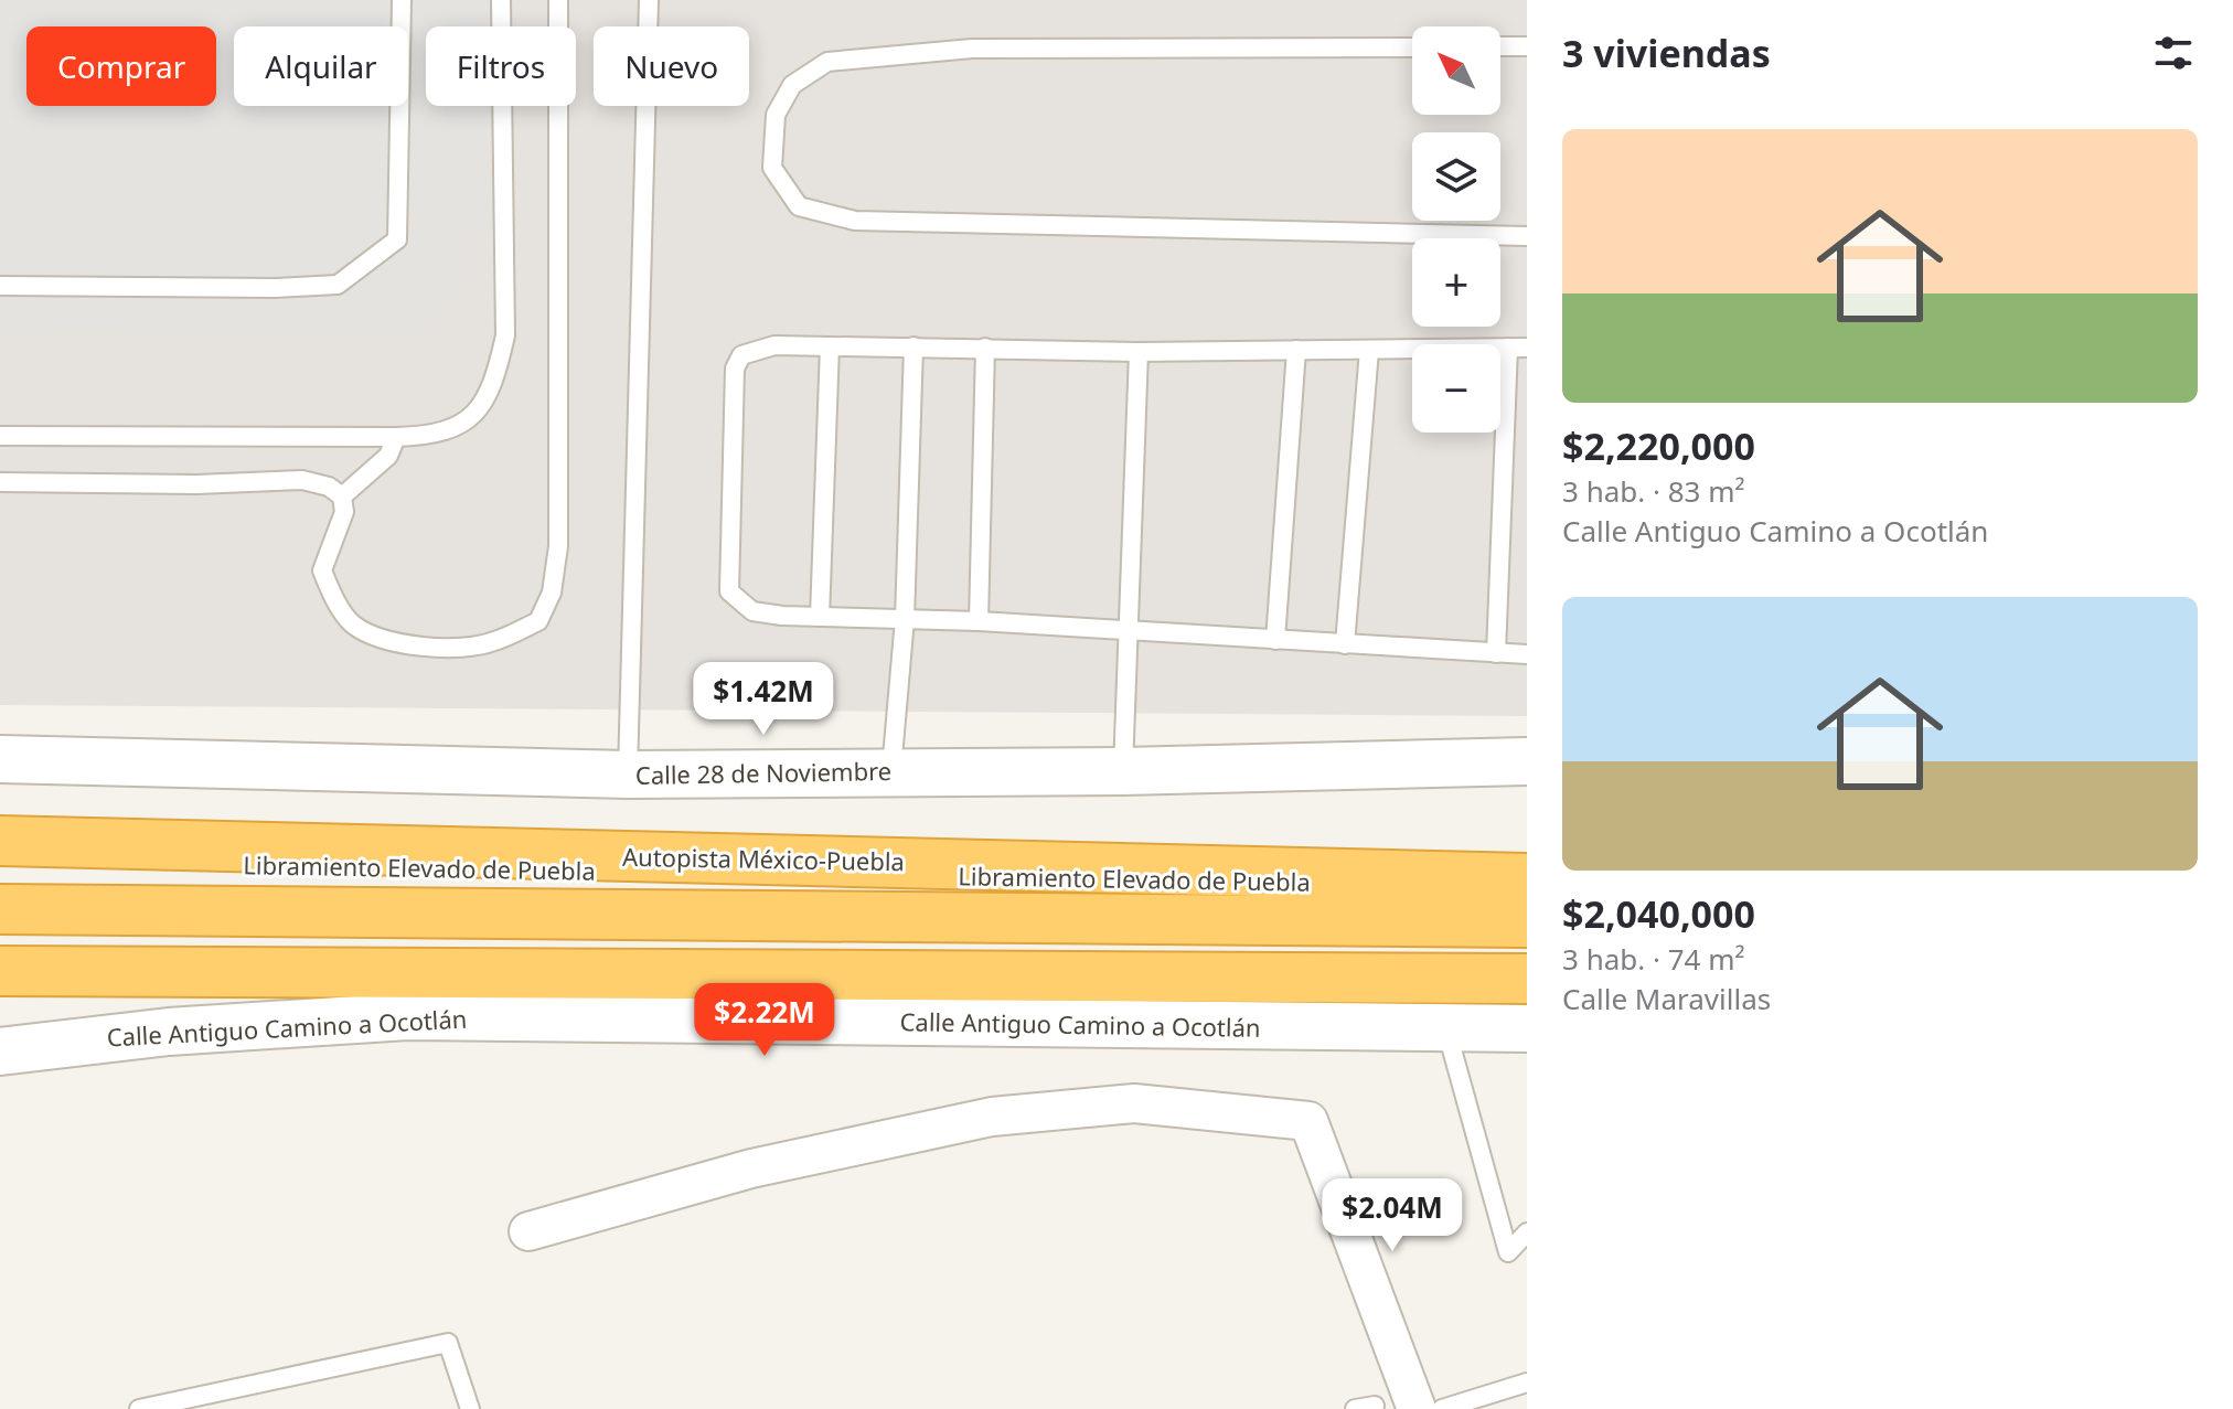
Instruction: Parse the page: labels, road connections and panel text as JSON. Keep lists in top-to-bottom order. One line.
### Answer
{"streets":{"highway":["Autopista México-Puebla","Libramiento Elevado de Puebla"],"street":["Calle 28 de Noviembre","Calle Antiguo Camino a Ocotlán"]},"north":"top left","page":{"heading":"3 viviendas","map_buttons":["+","−"],"chip":["Comprar","Alquilar","Filtros","Nuevo"],"list":[{"name":"$2,220,000","note":"3 hab. · 83 m² · Calle Antiguo Camino a Ocotlán"},{"name":"$2,040,000","note":"3 hab. · 74 m² · Calle Maravillas"}],"price":["$1.42M","$2.22M","$2.04M"]}}
